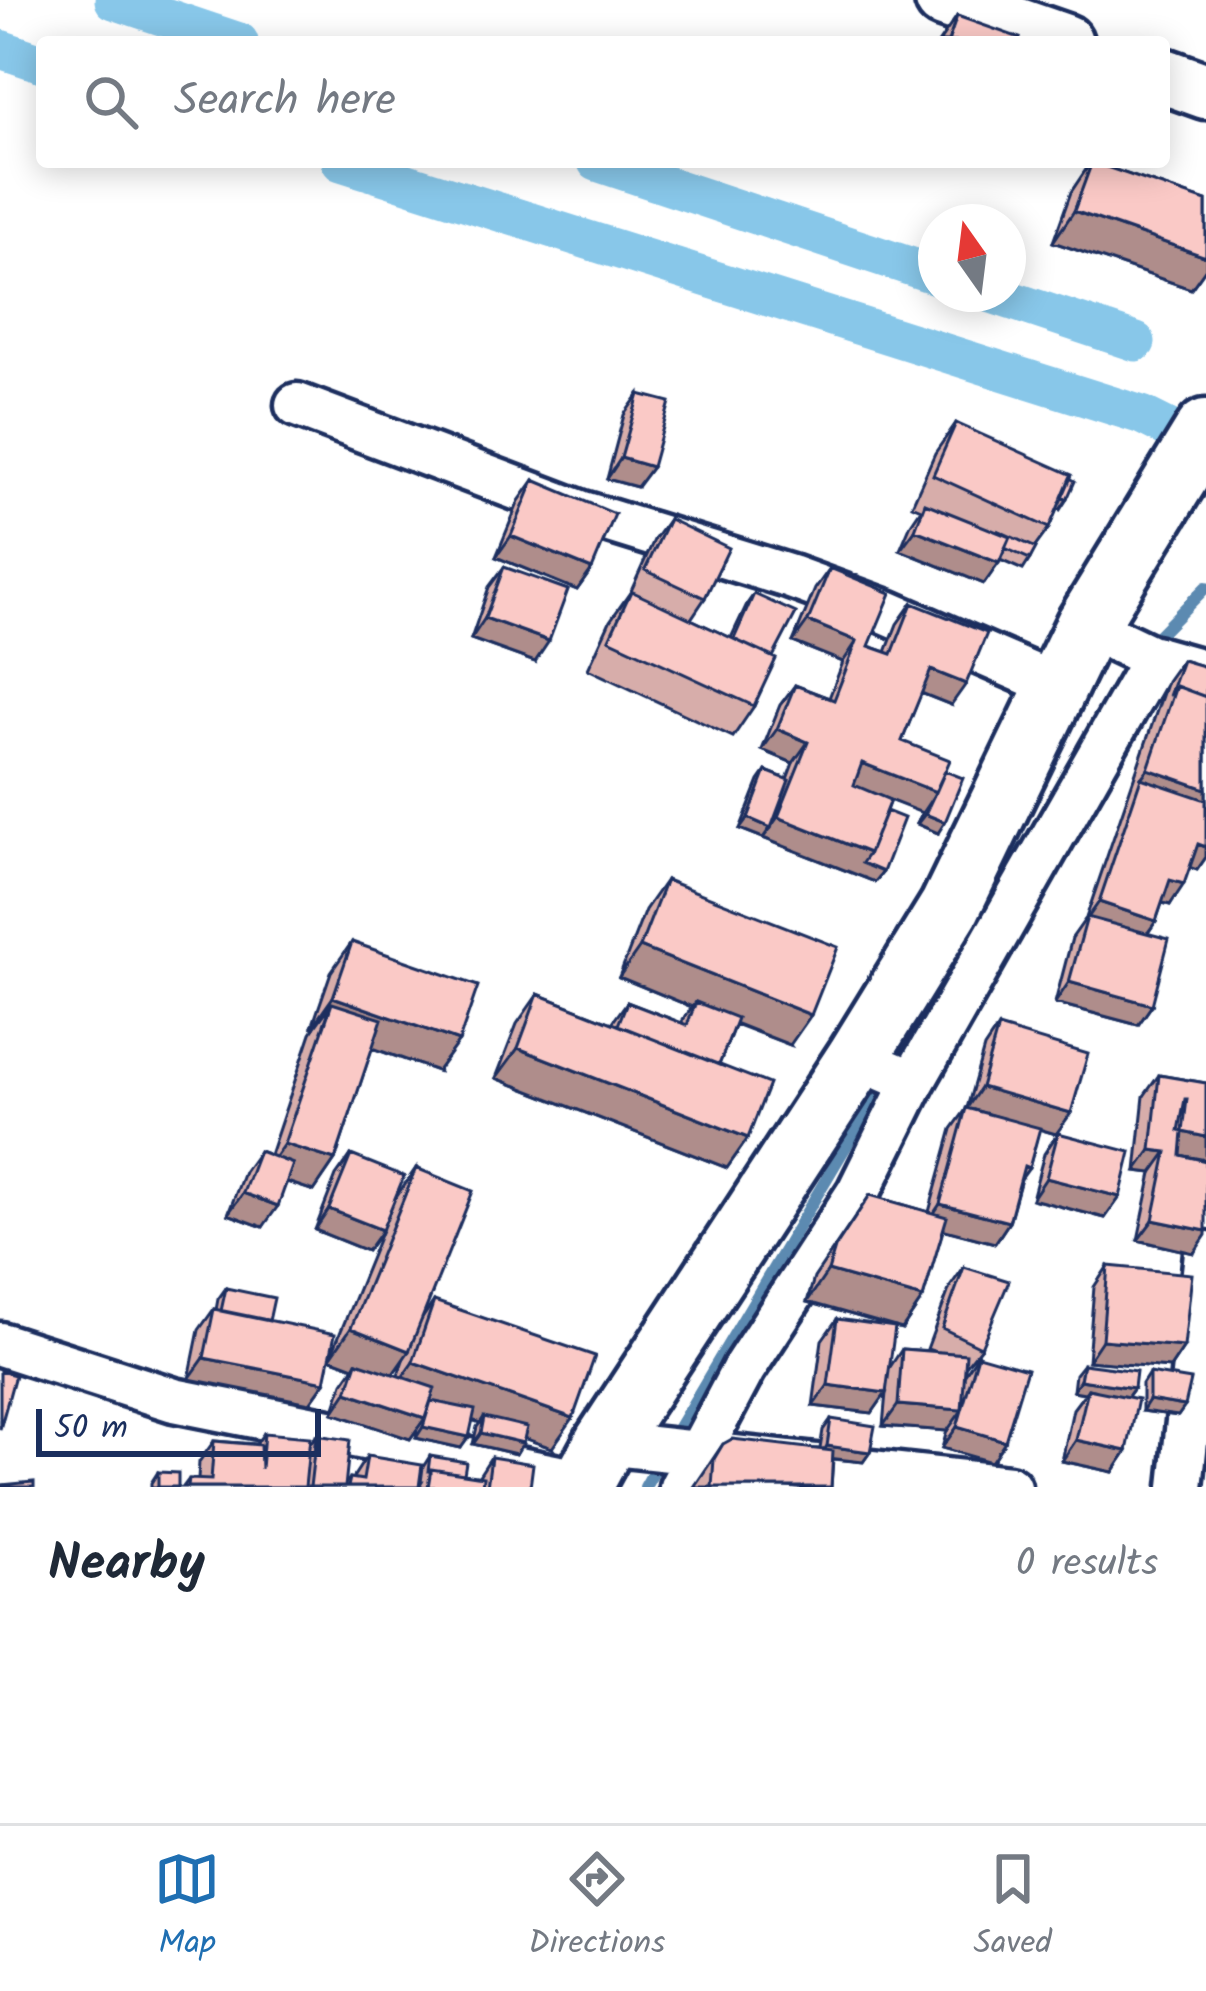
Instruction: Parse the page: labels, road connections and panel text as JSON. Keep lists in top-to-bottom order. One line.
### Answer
{"scale_bar":"50 m","north":"top","page":{"search":"Search here","scale":"50 m","heading":["Nearby","0 results"],"nav":["Map","Directions","Saved"]}}
